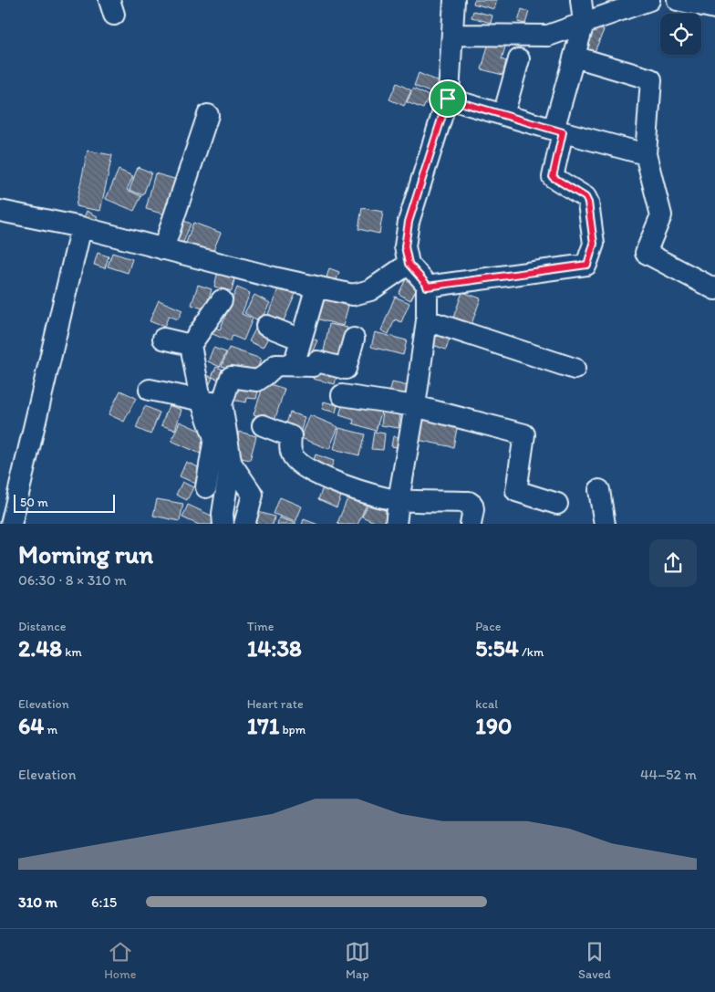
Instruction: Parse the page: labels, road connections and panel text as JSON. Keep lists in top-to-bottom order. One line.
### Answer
{"scale_bar":"50 m","page":{"scale":"50 m","heading":["Morning run","06:30 · 8 × 310 m"],"stats":[["Distance","2.48 km"],["Time","14:38"],["Pace","5:54 /km"],["Elevation","64 m"],["Heart rate","171 bpm"],["kcal","190"]],"chart":["Elevation","44–52 m"],"list":[{"name":"310 m","note":"6:15"}],"tabs":["Home","Map","Saved"]}}
